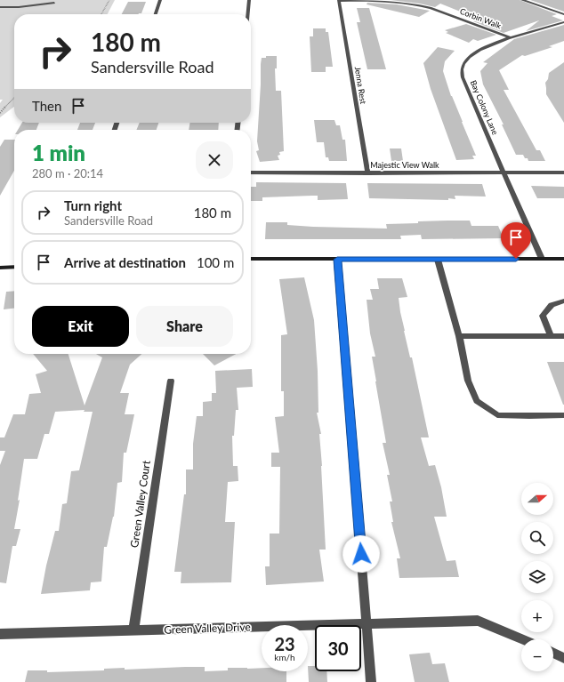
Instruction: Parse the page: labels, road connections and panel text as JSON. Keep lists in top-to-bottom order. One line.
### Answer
{"streets":{"street":["Corbin Walk","Jenna Rest","Bay Colony Lane","Majestic View Walk","Green Valley Court","Green Valley Drive"]},"crossings":[["Corbin Walk","Jenna Rest"],["Corbin Walk","Bay Colony Lane"],["Jenna Rest","Majestic View Walk"],["Bay Colony Lane","Majestic View Walk"],["Green Valley Court","Green Valley Drive"]],"north":"right","page":{"turn":["180 m","Sandersville Road"],"then":"Then","heading":["1 min","280 m · 20:14"],"list":[{"name":"Turn right","note":"Sandersville Road","value":"180 m"},{"name":"Arrive at destination","value":"100 m"}],"buttons":["Exit","Share"],"map_buttons":["+","−"],"speed":"23 km/h","limit":"30"}}
